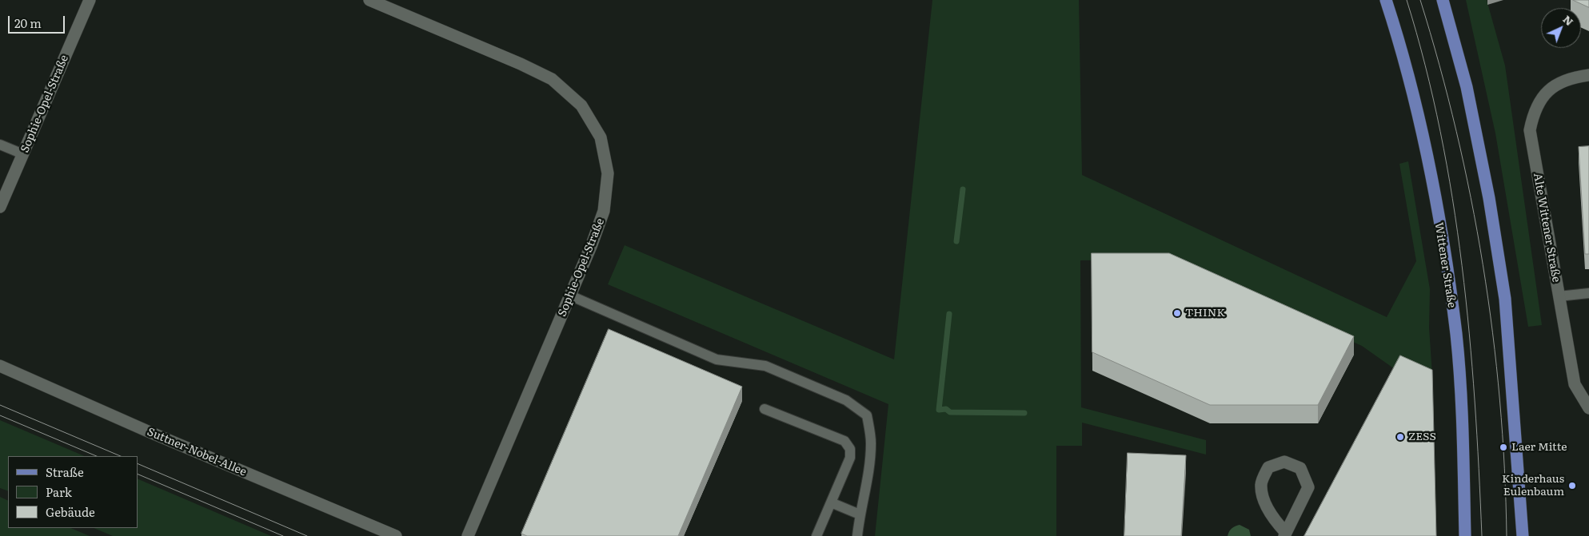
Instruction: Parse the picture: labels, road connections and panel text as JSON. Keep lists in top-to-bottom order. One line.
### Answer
{"streets":{"main road":["Wittener Straße"],"street":["Sophie-Opel-Straße","Alte Wittener Straße","Suttner-Nobel-Allee"]},"places":["THINK","ZESS","Laer Mitte","Kinderhaus Eulenbaum"],"legend":["Straße","Park","Gebäude"],"scale_bar":"20 m","north":"top right"}
